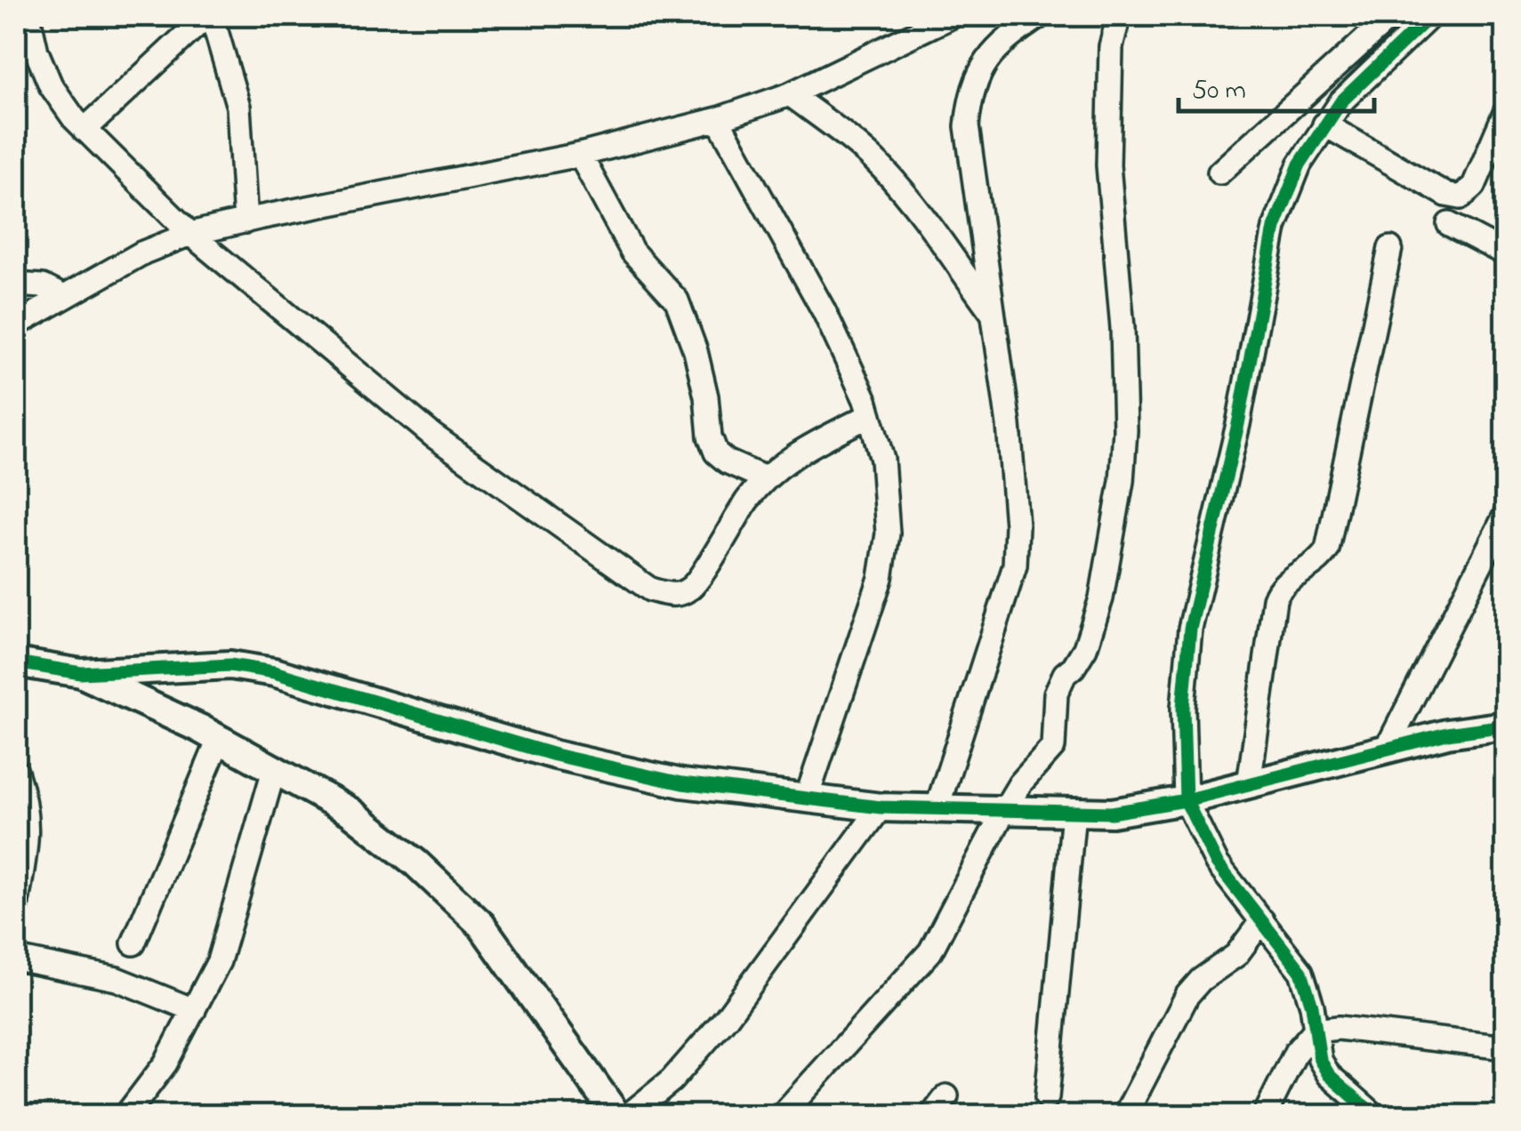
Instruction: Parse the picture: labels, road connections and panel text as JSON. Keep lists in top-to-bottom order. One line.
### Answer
{"scale_bar":"50 m"}
